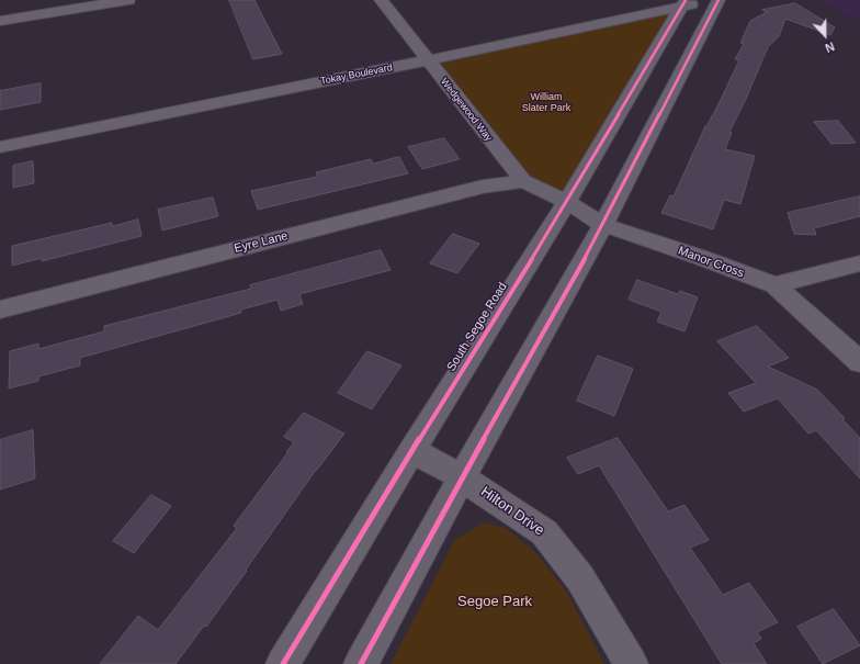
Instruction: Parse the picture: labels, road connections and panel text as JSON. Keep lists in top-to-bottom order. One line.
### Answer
{"streets":{"street":["Tokay Boulevard","Wedgewood Way","Eyre Lane","Manor Cross","South Segoe Road","Hilton Drive"]},"crossings":[["Tokay Boulevard","Wedgewood Way"],["Tokay Boulevard","South Segoe Road"],["Wedgewood Way","Eyre Lane"],["Wedgewood Way","Manor Cross"],["Wedgewood Way","South Segoe Road"],["Manor Cross","South Segoe Road"],["South Segoe Road","Hilton Drive"]],"parks":["William Slater Park","Segoe Park"],"north":"bottom"}
